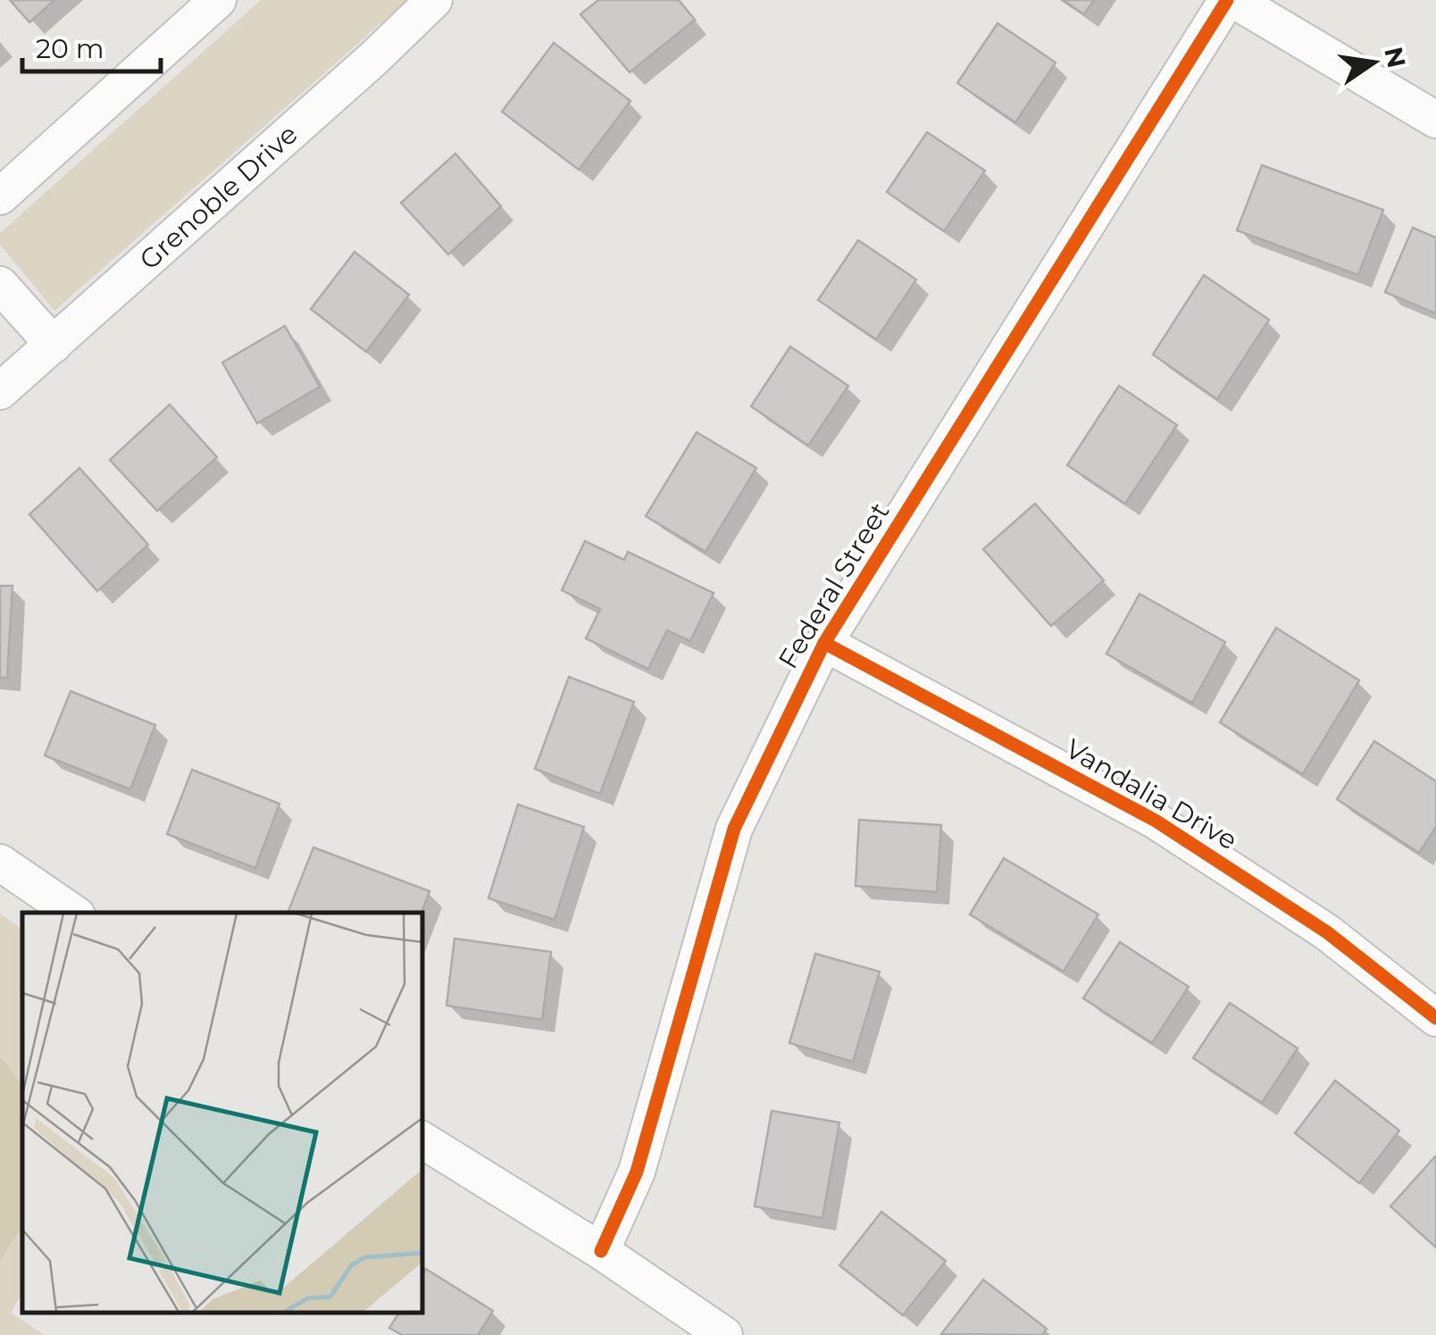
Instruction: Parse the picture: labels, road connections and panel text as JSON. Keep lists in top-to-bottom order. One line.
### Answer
{"streets":{"street":["Grenoble Drive","Federal Street","Vandalia Drive"]},"crossings":[["Federal Street","Vandalia Drive"]],"scale_bar":"20 m","north":"right"}
